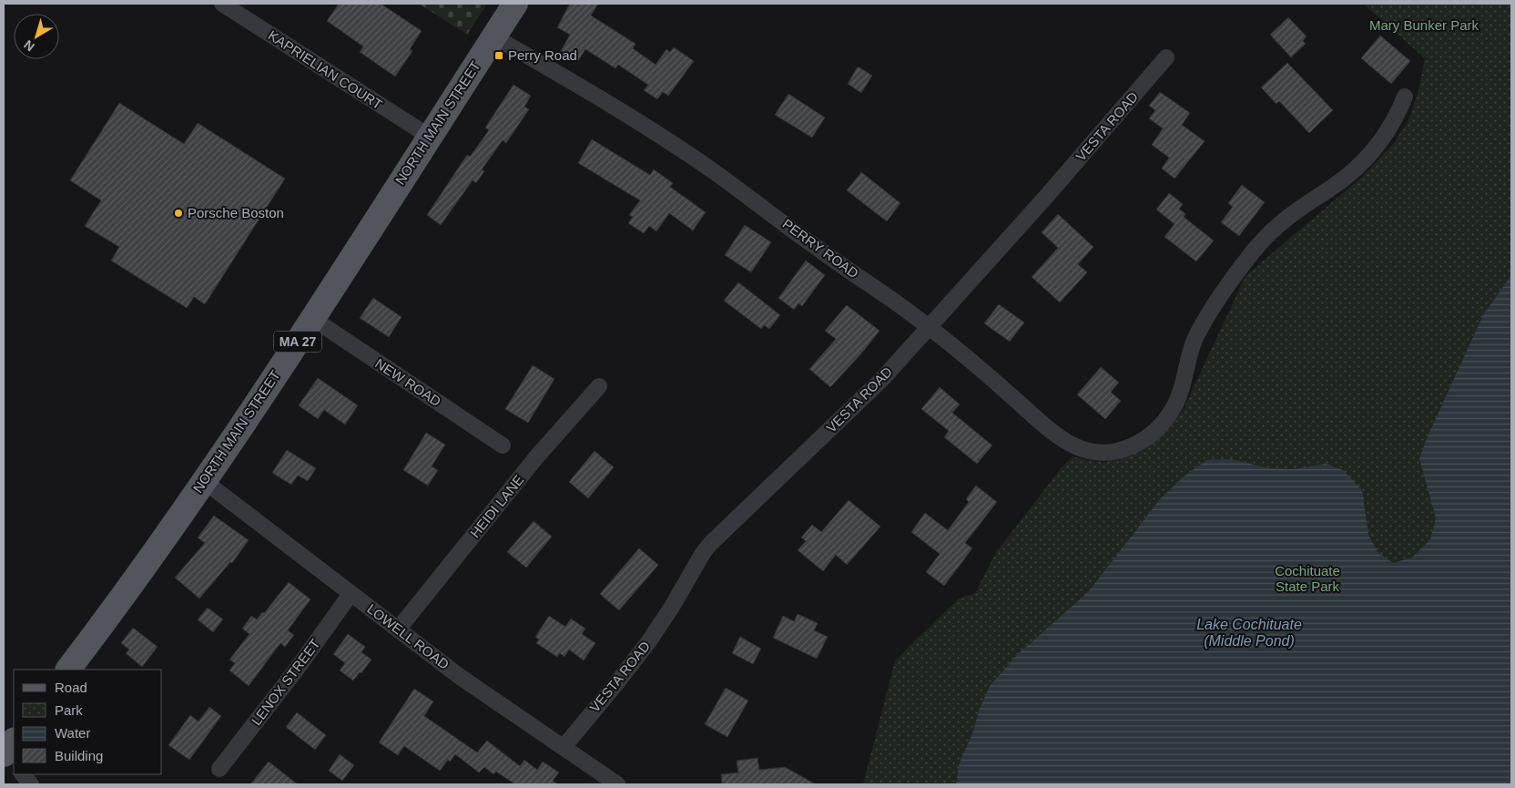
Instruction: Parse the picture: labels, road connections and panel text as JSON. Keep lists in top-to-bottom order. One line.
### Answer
{"streets":{"main road":["NORTH MAIN STREET","MA 27"],"street":["KAPRIELIAN COURT","VESTA ROAD","PERRY ROAD","NEW ROAD","HEIDI LANE","LOWELL ROAD","LENOX STREET"]},"crossings":[["KAPRIELIAN COURT","NORTH MAIN STREET"],["NORTH MAIN STREET","PERRY ROAD"],["NORTH MAIN STREET","NEW ROAD"],["NORTH MAIN STREET","LOWELL ROAD"],["VESTA ROAD","PERRY ROAD"],["VESTA ROAD","LOWELL ROAD"],["HEIDI LANE","LOWELL ROAD"],["LOWELL ROAD","LENOX STREET"]],"water":["Lake Cochituate (Middle Pond)"],"parks":["Mary Bunker Park","Cochituate State Park"],"places":{"transit":["Perry Road"],"other":["Porsche Boston"]},"legend":["Road","Park","Water","Building"],"north":"bottom left"}
